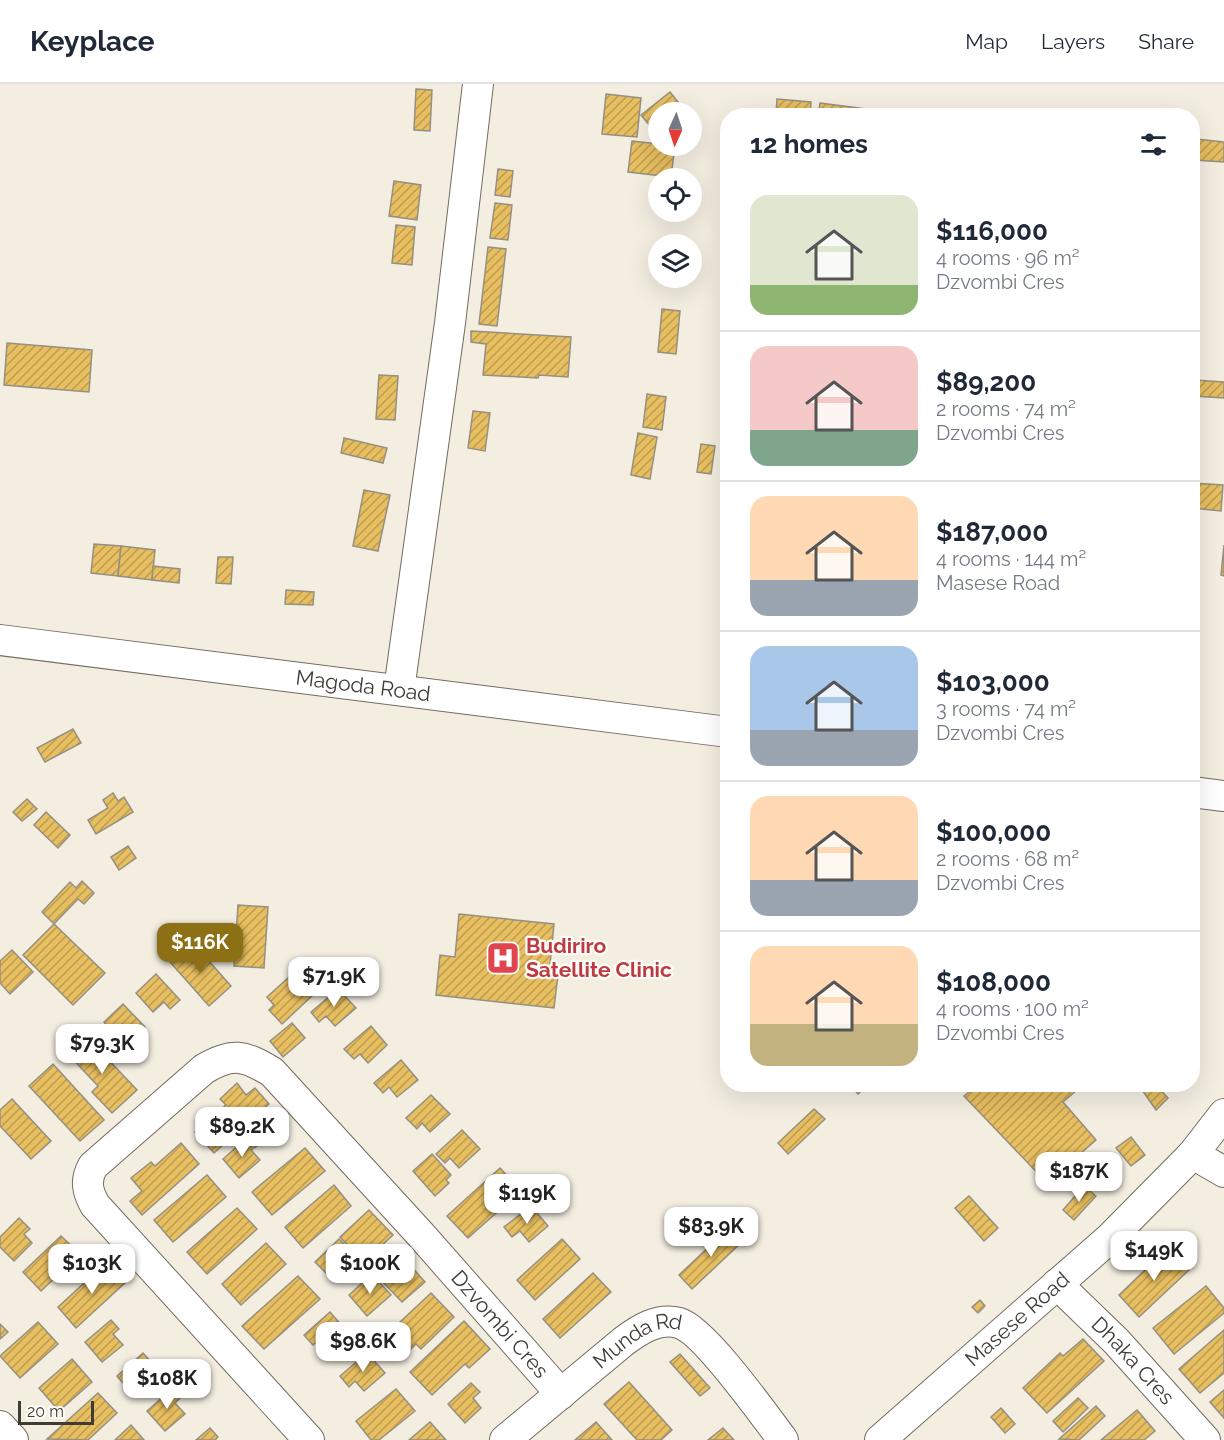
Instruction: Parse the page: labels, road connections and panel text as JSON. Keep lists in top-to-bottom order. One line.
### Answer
{"streets":{"street":["Magoda Road","Masese Road","Dzvombi Cres","Munda Rd","Dhaka Cres"]},"crossings":[["Masese Road","Dhaka Cres"],["Dzvombi Cres","Munda Rd"]],"places":{"hospital":["Budiriro Satellite Clinic"]},"scale_bar":"20 m","north":"bottom","page":{"header":"Keyplace","nav":["Map","Layers","Share"],"heading":"12 homes","list":[{"name":"$116,000","note":"4 rooms · 96 m² · Dzvombi Cres"},{"name":"$89,200","note":"2 rooms · 74 m² · Dzvombi Cres"},{"name":"$187,000","note":"4 rooms · 144 m² · Masese Road"},{"name":"$103,000","note":"3 rooms · 74 m² · Dzvombi Cres"},{"name":"$100,000","note":"2 rooms · 68 m² · Dzvombi Cres"},{"name":"$108,000","note":"4 rooms · 100 m² · Dzvombi Cres"}],"price":["$116K","$71.9K","$79.3K","$89.2K","$187K","$119K","$83.9K","$149K","$103K","$100K","$98.6K","$108K"],"scale":"20 m"}}
